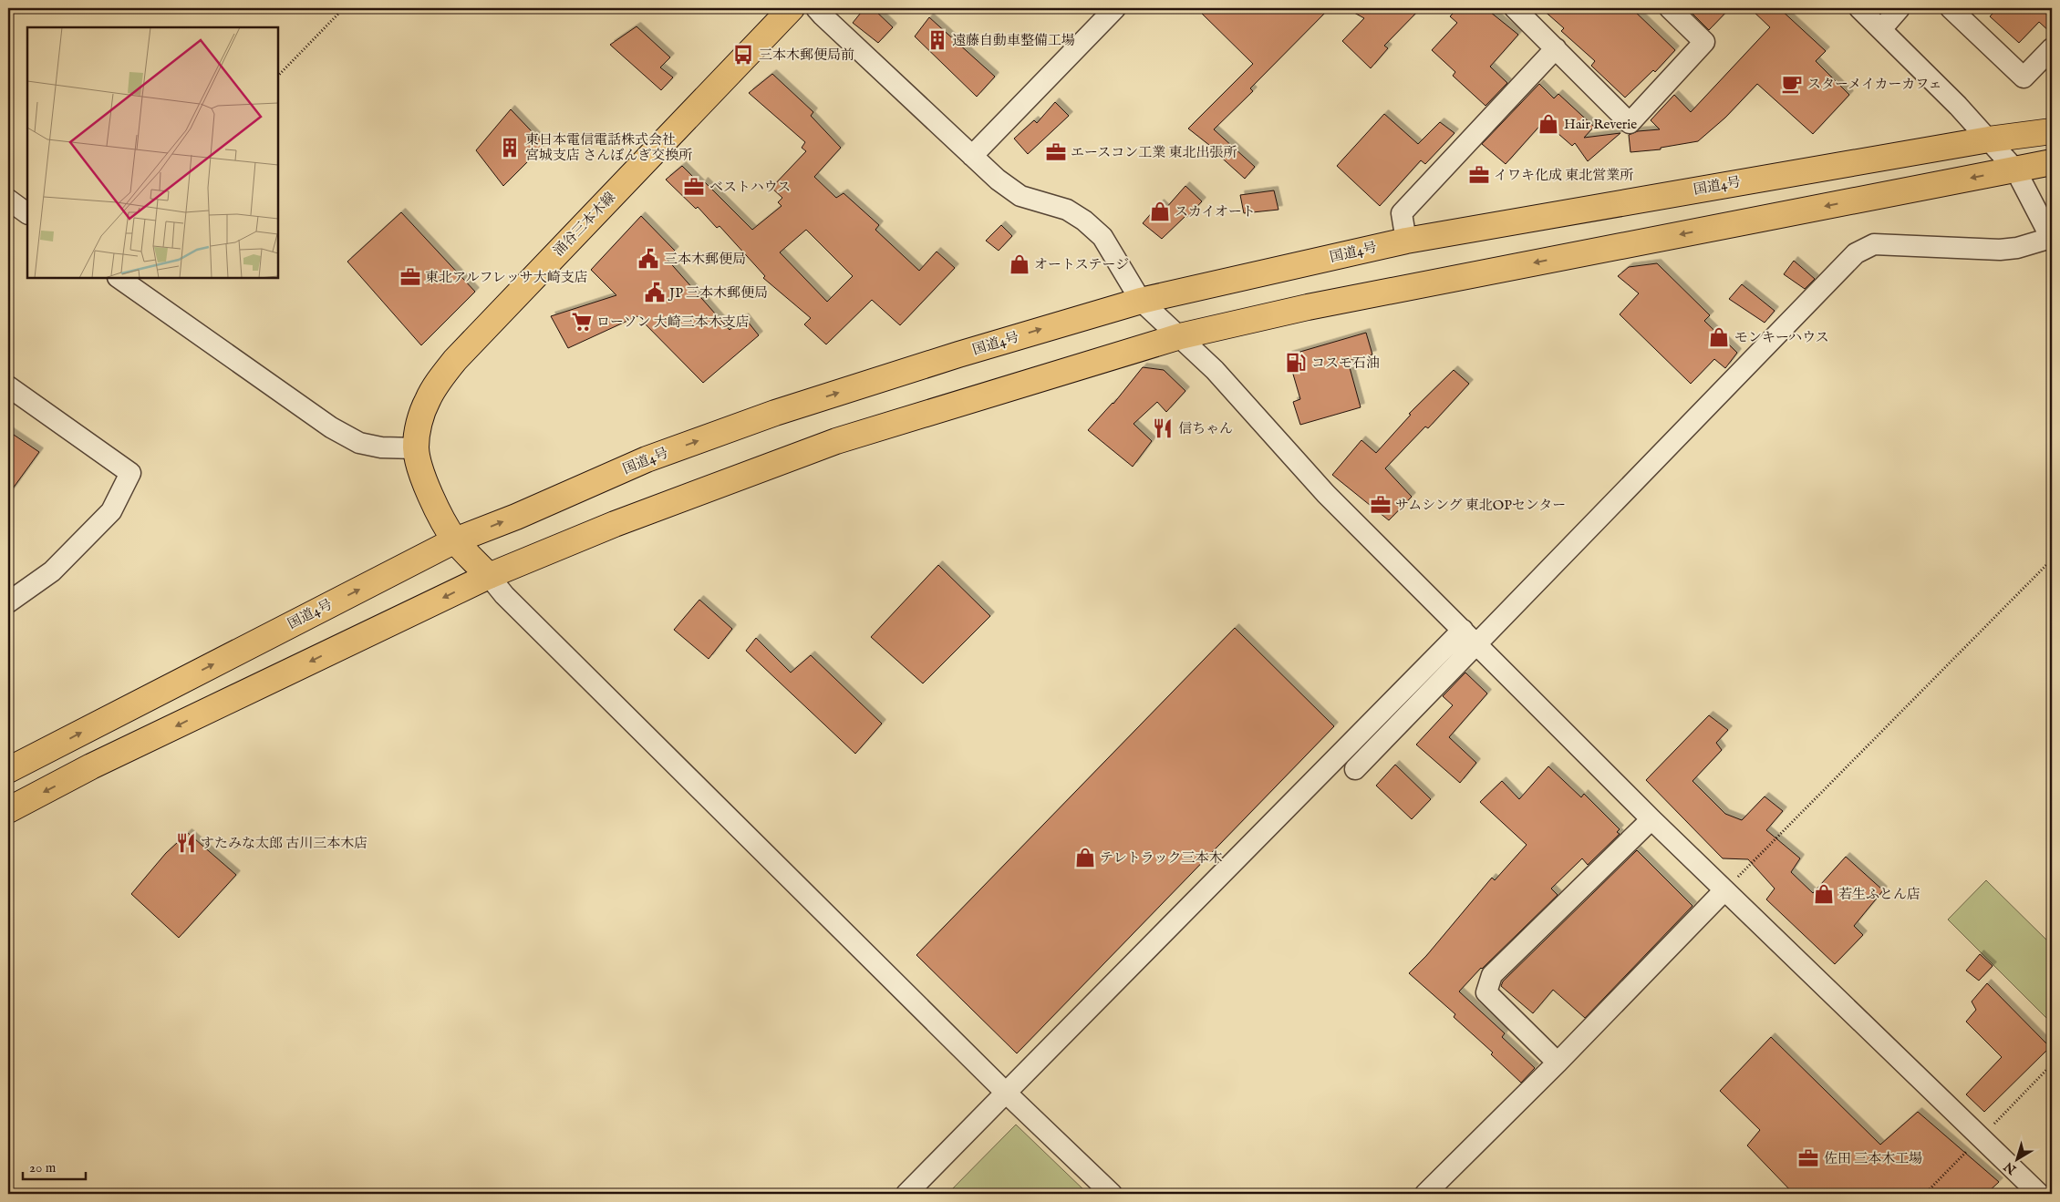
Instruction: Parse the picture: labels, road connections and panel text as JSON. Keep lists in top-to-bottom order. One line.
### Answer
{"streets":{"main road":["国道4号","涌谷三本木線"]},"crossings":[["国道4号","涌谷三本木線"]],"places":{"building":["遠藤自動車整備工場","東日本電信電話株式会社 宮城支店 さんぼんぎ交換所"],"bus stop":["三本木郵便局前"],"cafe":["スターメイカーカフェ"],"shop":["Hair Reverie","スカイオート","オートステージ","モンキーハウス","テレトラック三本木","若生ふとん店"],"office":["エースコン工業 東北出張所","イワキ化成 東北営業所","ベストハウス","東北アルフレッサ大崎支店","サムシング 東北OPセンター","佐田 三本木工場"],"public building":["三本木郵便局","JP 三本木郵便局"],"supermarket":["ローソン 大崎三本木支店"],"fuel station":["コスモ石油"],"restaurant":["信ちゃん","すたみな太郎 古川三本木店"]},"scale_bar":"20 m","north":"bottom left"}
